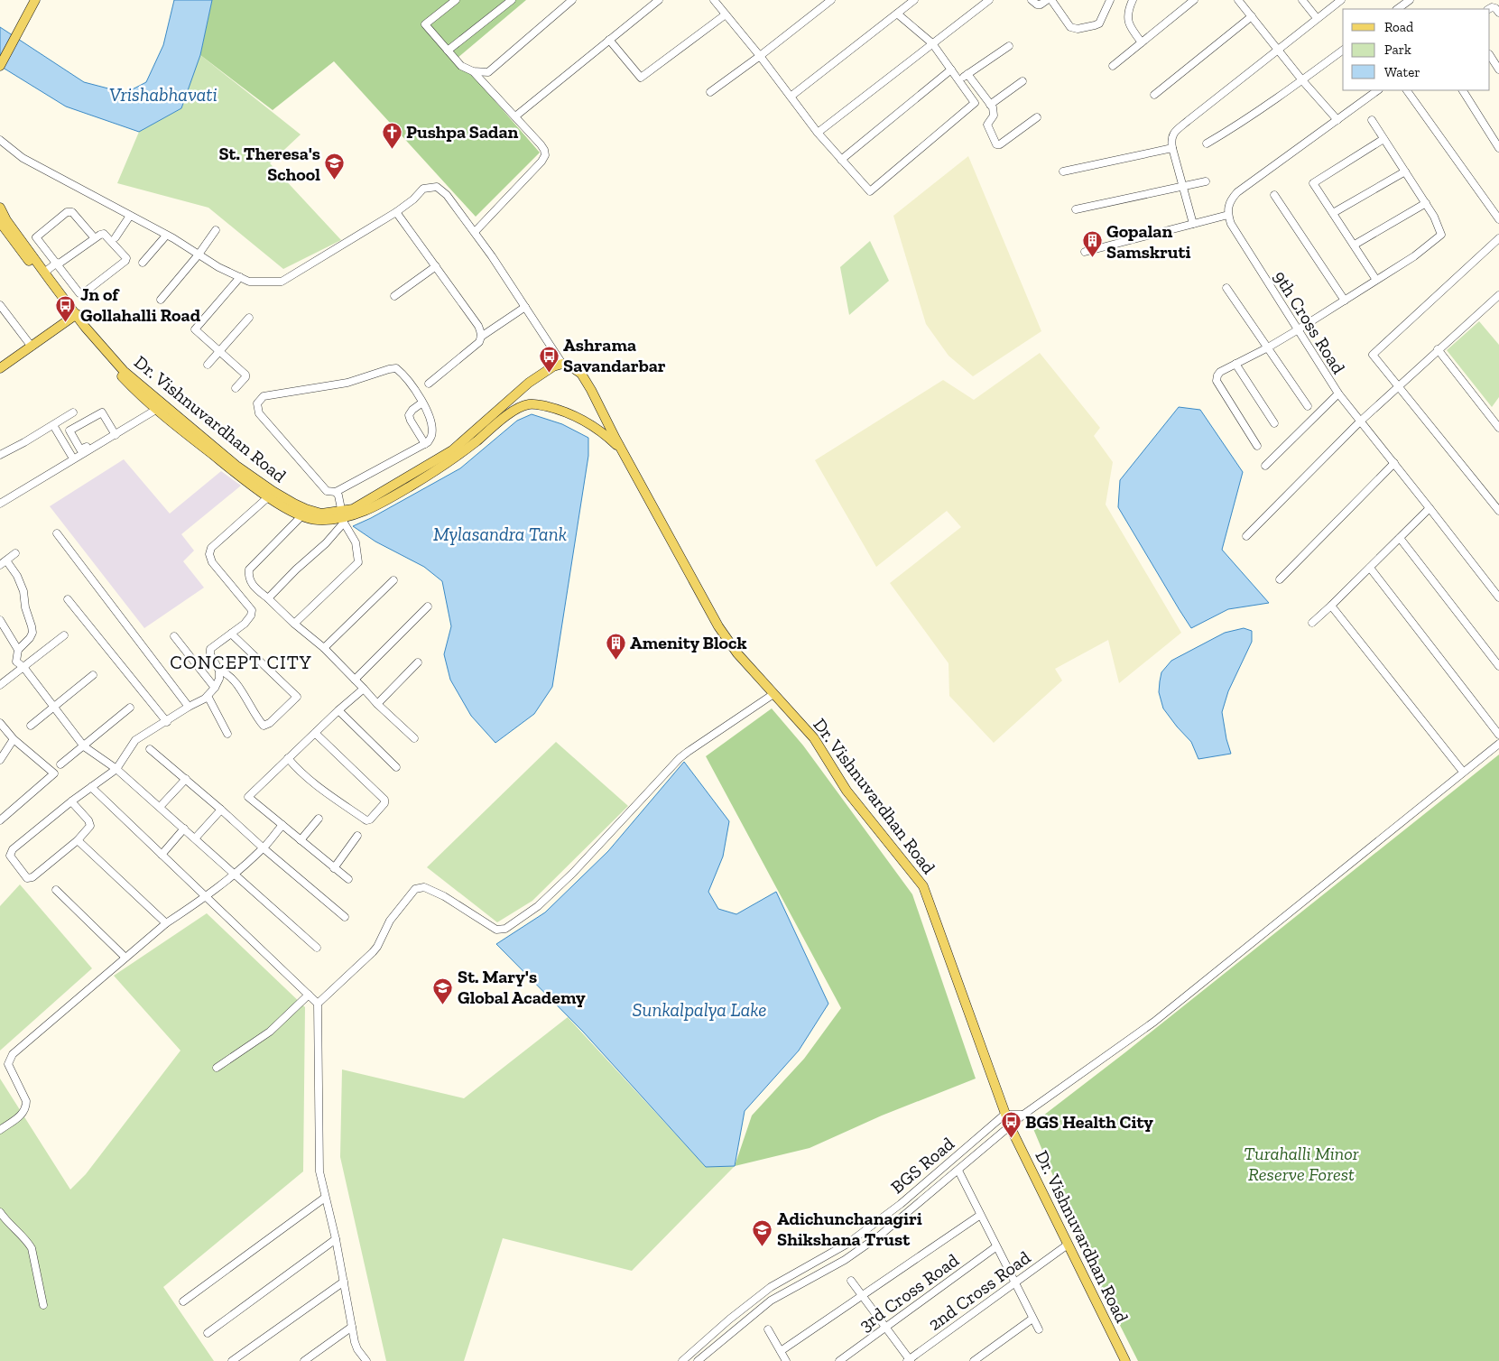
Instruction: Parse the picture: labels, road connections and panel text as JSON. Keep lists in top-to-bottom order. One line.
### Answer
{"streets":{"main road":["Dr. Vishnuvardhan Road"],"street":["9th Cross Road","BGS Road","2nd Cross Road","3rd Cross Road"]},"crossings":[["Dr. Vishnuvardhan Road","BGS Road"],["Dr. Vishnuvardhan Road","2nd Cross Road"]],"districts":["CONCEPT CITY"],"water":["Vrishabhavati","Mylasandra Tank","Sunkalpalya Lake"],"parks":["Turahalli Minor Reserve Forest"],"places":{"church":["Pushpa Sadan"],"school or university":["St. Theresa's School","St. Mary's Global Academy","Adichunchanagiri Shikshana Trust"],"building":["Gopalan Samskruti","Amenity Block"],"bus stop":["Jn of Gollahalli Road","Ashrama Savandarbar","BGS Health City"]},"legend":["Road","Park","Water"]}
